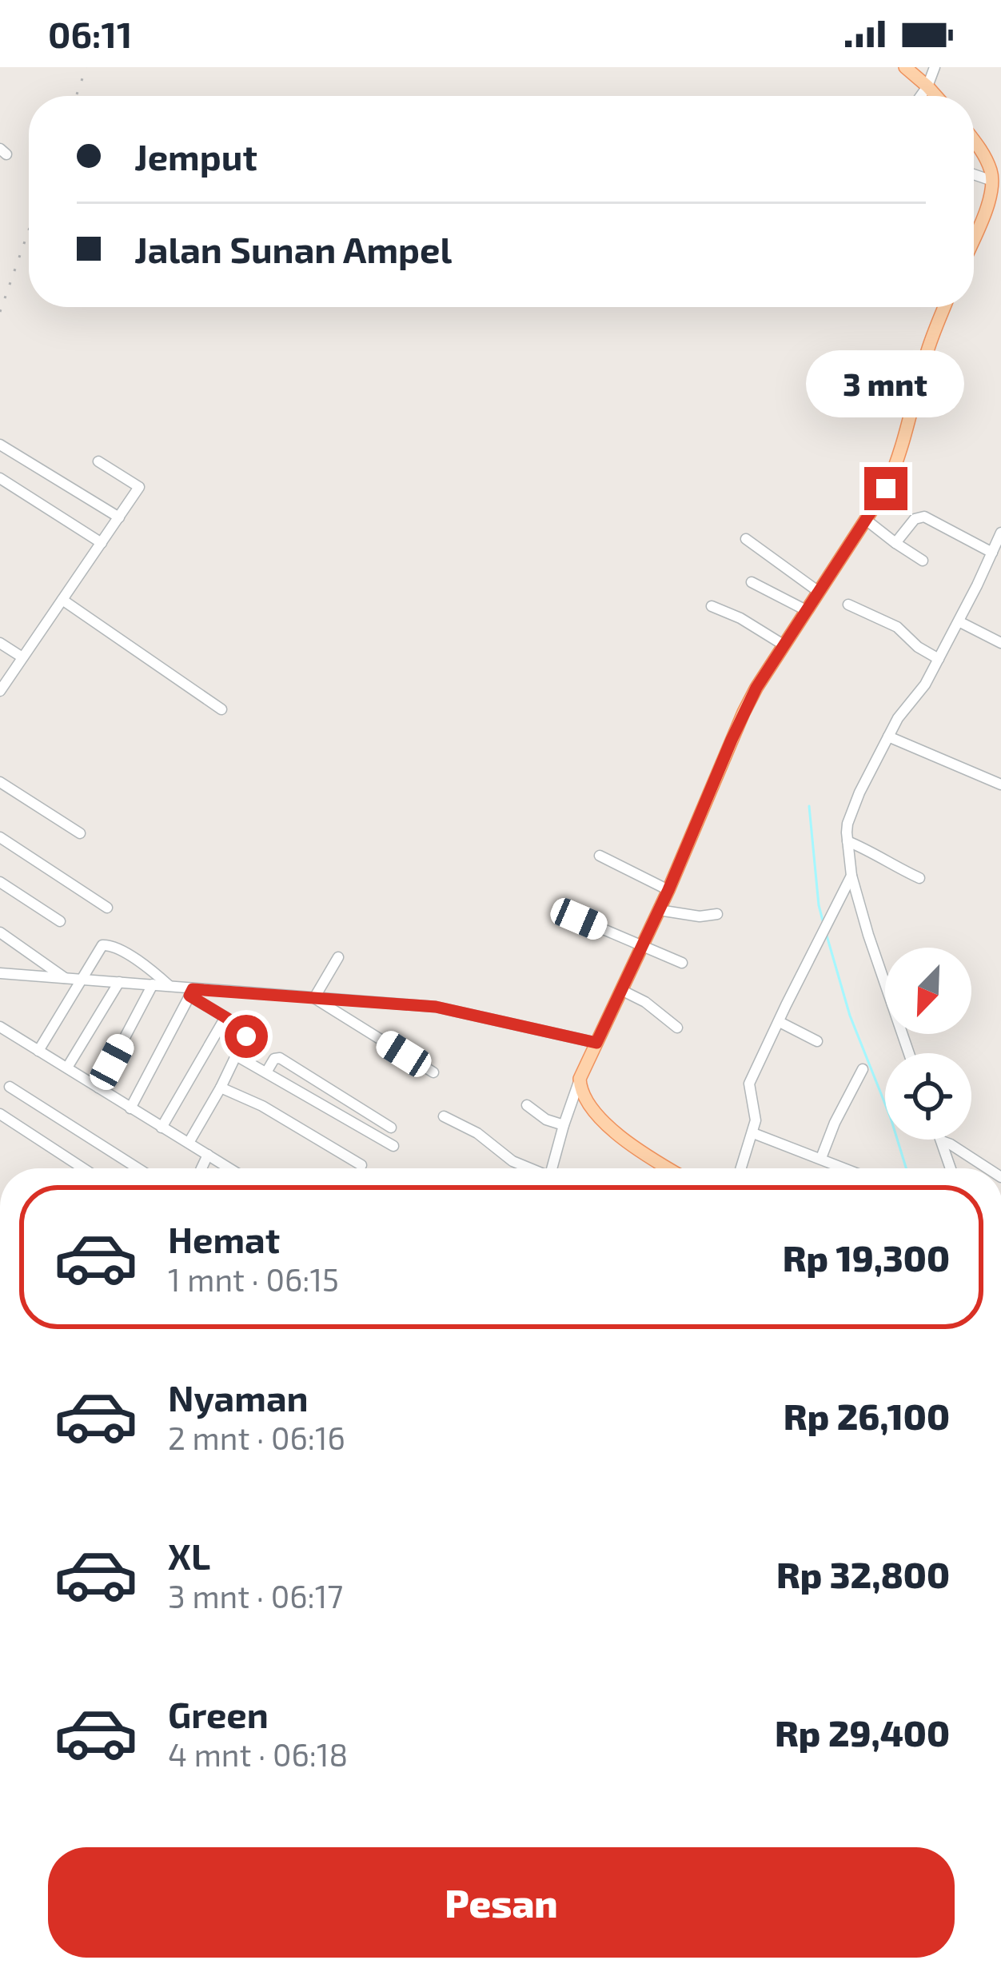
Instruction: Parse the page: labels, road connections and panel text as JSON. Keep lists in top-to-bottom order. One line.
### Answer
{"north":"bottom left","page":{"status":"06:11","banner":["Jemput","Jalan Sunan Ampel"],"bubble":"3 mnt","list":[{"name":"Hemat","note":"1 mnt · 06:15","value":"Rp 19,300"},{"name":"Nyaman","note":"2 mnt · 06:16","value":"Rp 26,100"},{"name":"XL","note":"3 mnt · 06:17","value":"Rp 32,800"},{"name":"Green","note":"4 mnt · 06:18","value":"Rp 29,400"}],"buttons":"Pesan"}}
